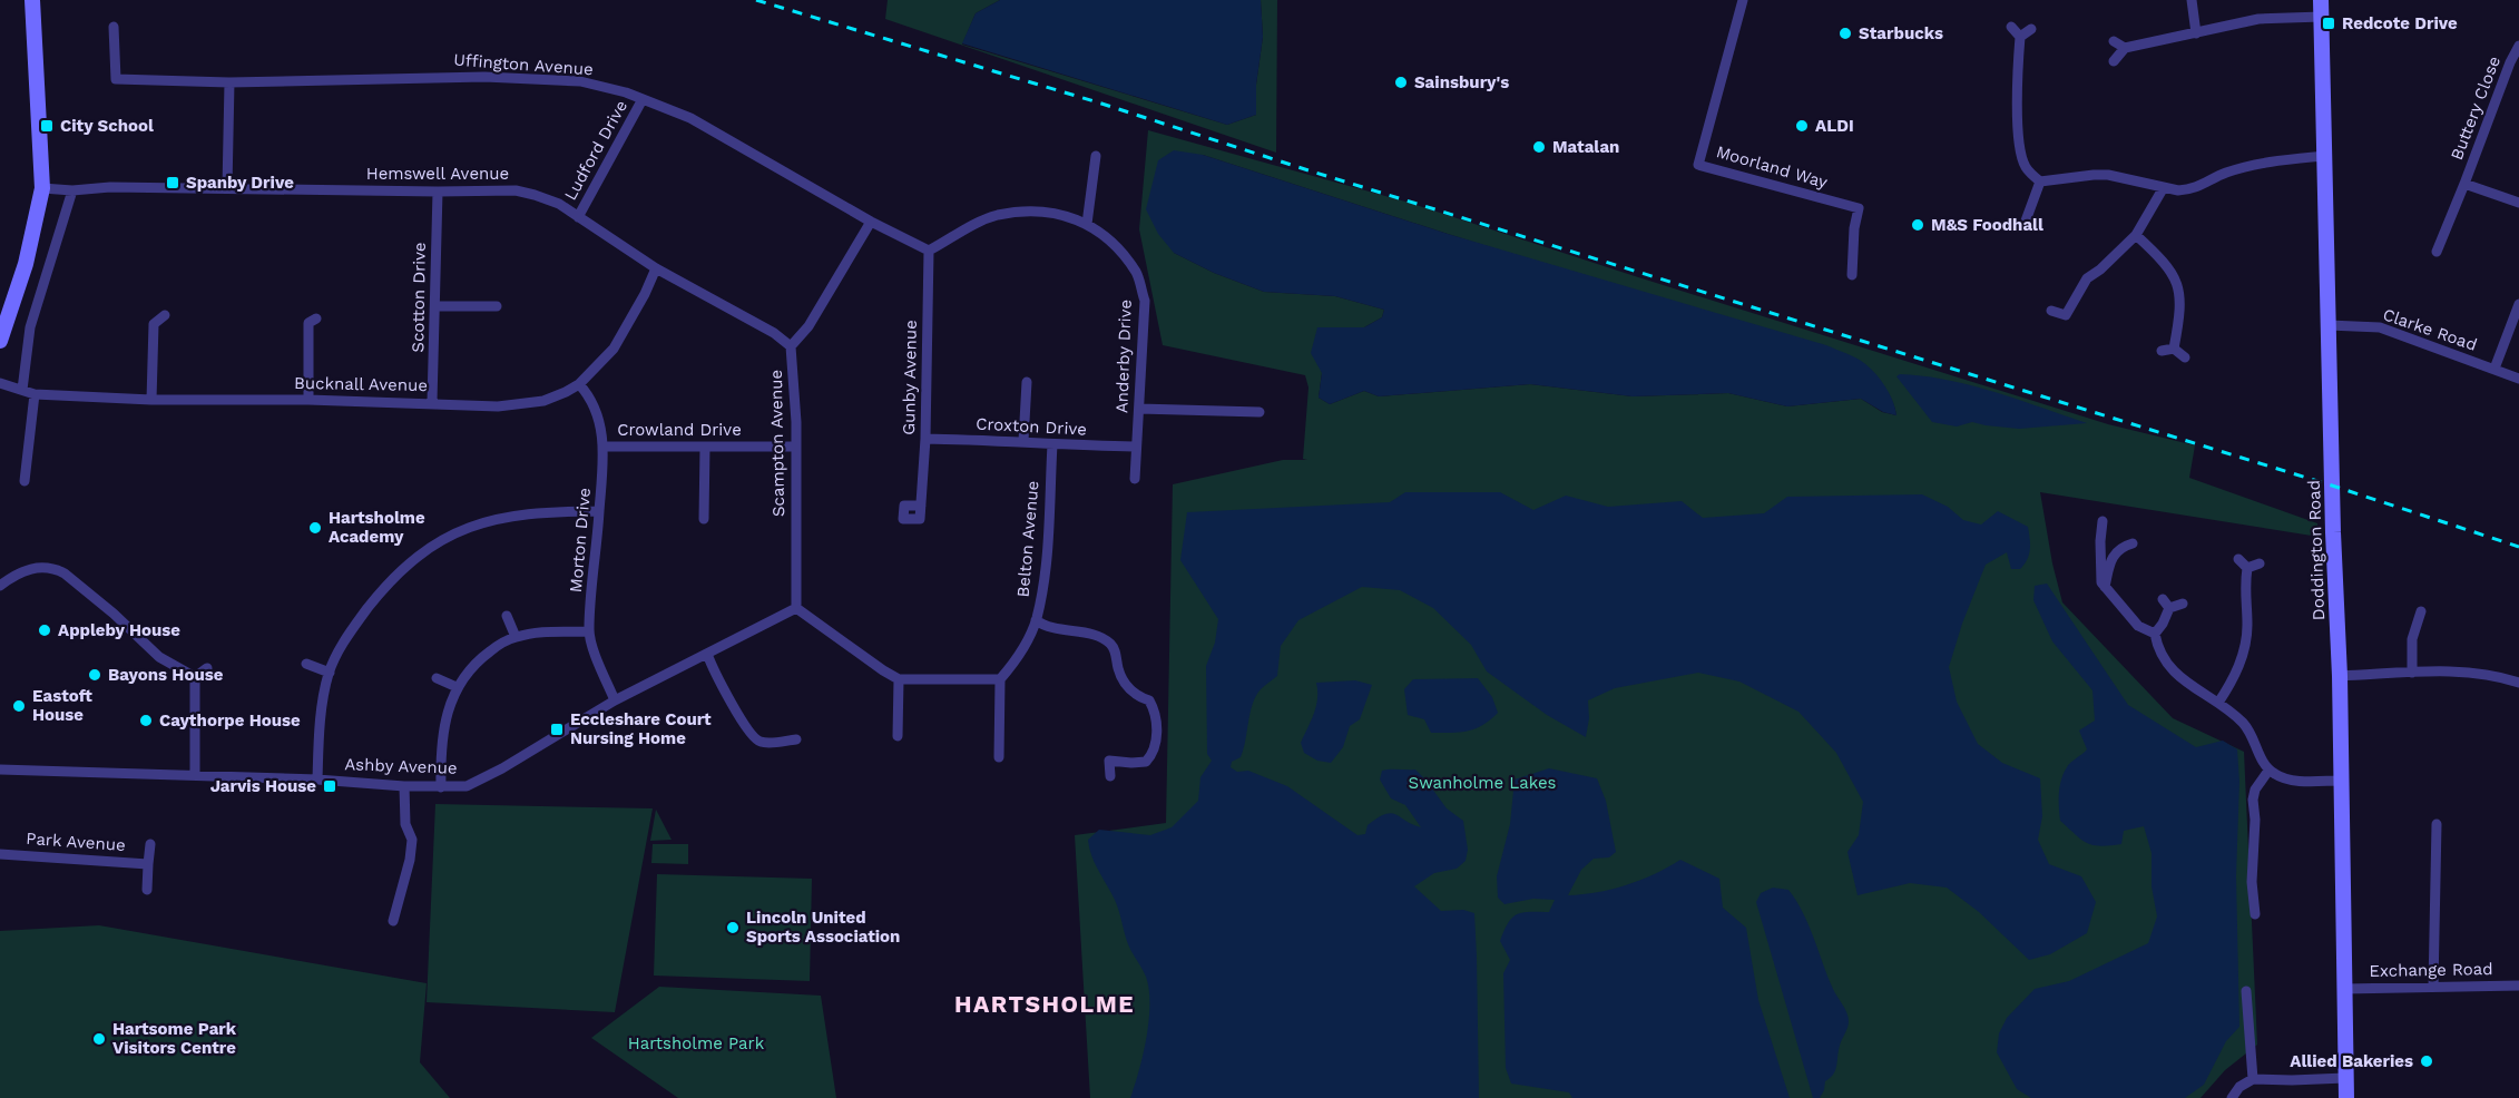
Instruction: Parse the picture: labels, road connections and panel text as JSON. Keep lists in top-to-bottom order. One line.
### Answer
{"streets":{"main road":["Doddington Road"],"street":["Uffington Avenue","Buttery Close","Ludford Drive","Moorland Way","Hemswell Avenue","Scotton Drive","Clarke Road","Anderby Drive","Gunby Avenue","Bucknall Avenue","Croxton Drive","Crowland Drive","Scampton Avenue","Belton Avenue","Morton Drive","Ashby Avenue","Park Avenue","Exchange Road"]},"crossings":[["Uffington Avenue","Ludford Drive"],["Uffington Avenue","Anderby Drive"],["Uffington Avenue","Gunby Avenue"],["Uffington Avenue","Scampton Avenue"],["Ludford Drive","Hemswell Avenue"],["Hemswell Avenue","Scotton Drive"],["Hemswell Avenue","Bucknall Avenue"],["Hemswell Avenue","Scampton Avenue"],["Scotton Drive","Bucknall Avenue"],["Clarke Road","Doddington Road"],["Anderby Drive","Gunby Avenue"],["Anderby Drive","Croxton Drive"],["Gunby Avenue","Croxton Drive"],["Bucknall Avenue","Morton Drive"],["Croxton Drive","Belton Avenue"],["Crowland Drive","Scampton Avenue"],["Crowland Drive","Morton Drive"],["Scampton Avenue","Ashby Avenue"],["Morton Drive","Ashby Avenue"],["Doddington Road","Exchange Road"]],"districts":["HARTSHOLME"],"parks":["Swanholme Lakes","Hartsholme Park"],"places":{"transit":["Redcote Drive","City School","Spanby Drive","Eccleshare Court Nursing Home","Jarvis House"],"other":["Starbucks","Sainsbury's","ALDI","Matalan","M&S Foodhall","Hartsholme Academy","Appleby House","Bayons House","Eastoft House","Caythorpe House","Lincoln United Sports Association","Hartsome Park Visitors Centre","Allied Bakeries"]}}
